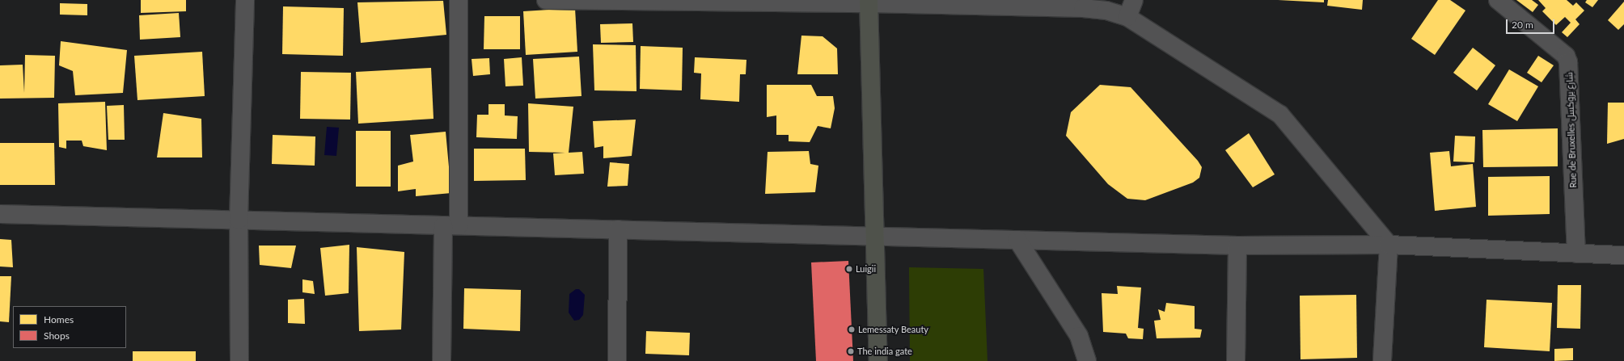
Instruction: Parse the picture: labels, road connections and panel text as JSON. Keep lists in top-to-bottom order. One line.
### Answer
{"streets":{"street":["Rue de Bruxelles شارع بروكسل"]},"places":["Luigii","Lemessaty Beauty","The india gate"],"legend":["Homes","Shops"],"scale_bar":"20 m"}
